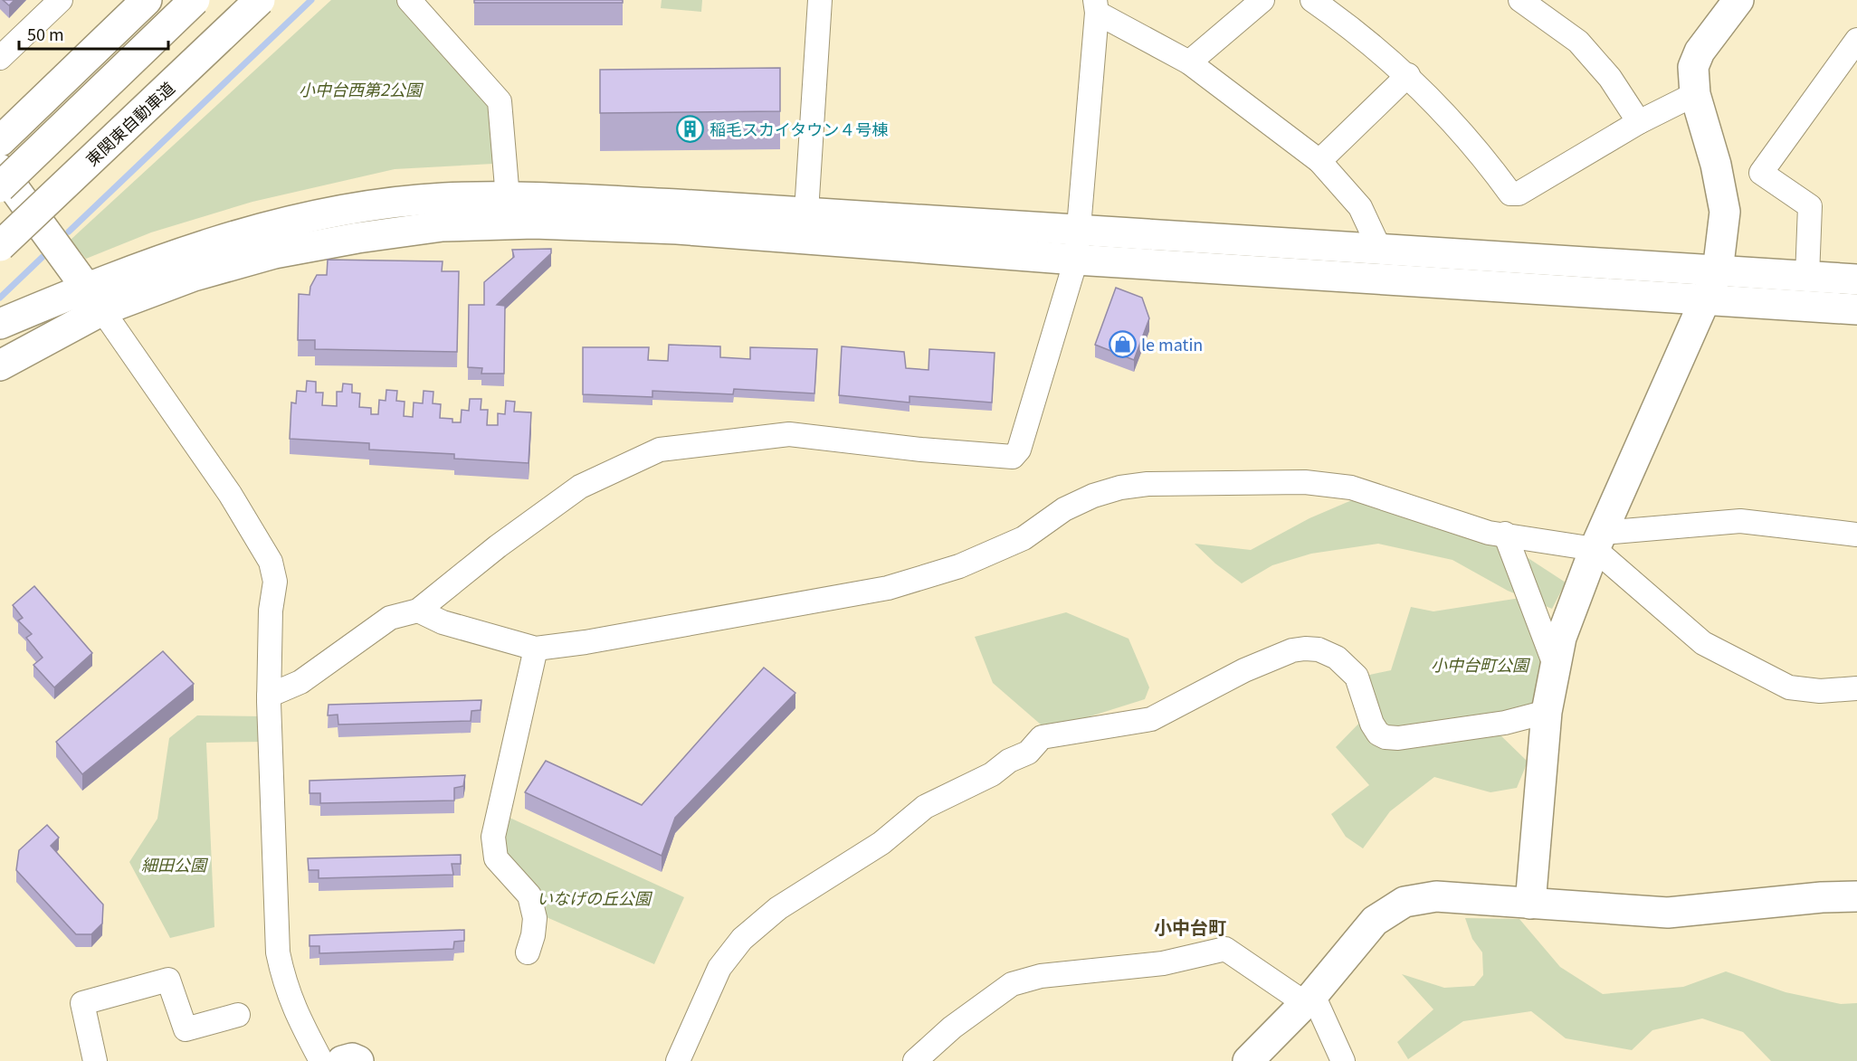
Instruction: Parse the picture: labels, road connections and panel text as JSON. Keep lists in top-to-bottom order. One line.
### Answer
{"streets":{"main road":["東関東自動車道"]},"districts":["小中台町"],"parks":["小中台西第2公園","小中台町公園","細田公園","いなげの丘公園"],"places":{"building":["稲毛スカイタウン４号棟"],"shop":["le matin"]},"scale_bar":"50 m"}
